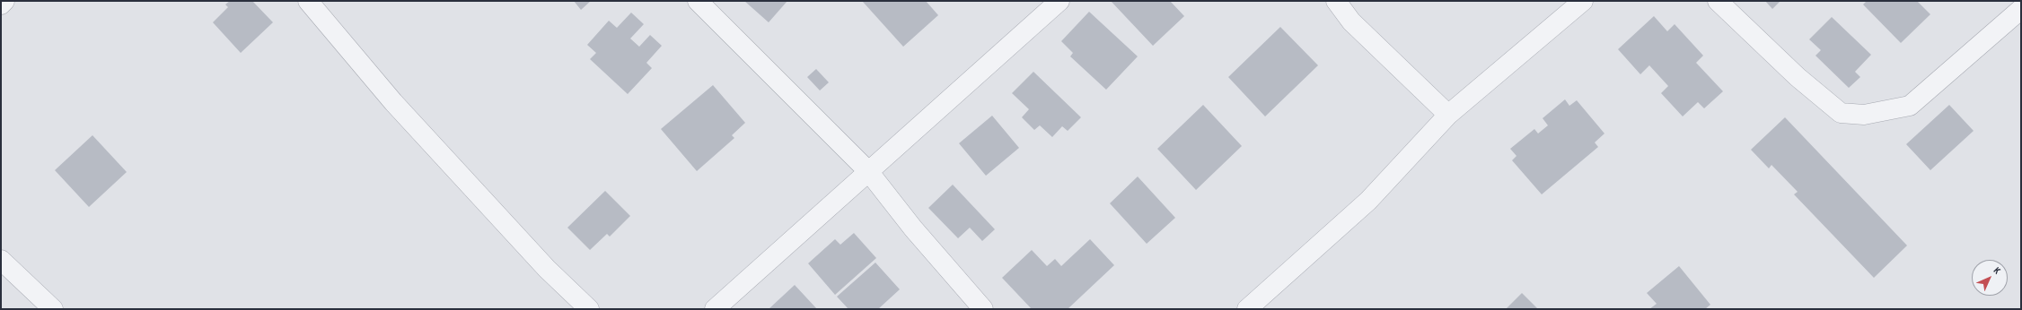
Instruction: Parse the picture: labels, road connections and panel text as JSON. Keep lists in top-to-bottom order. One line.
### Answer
{"north":"top right"}
